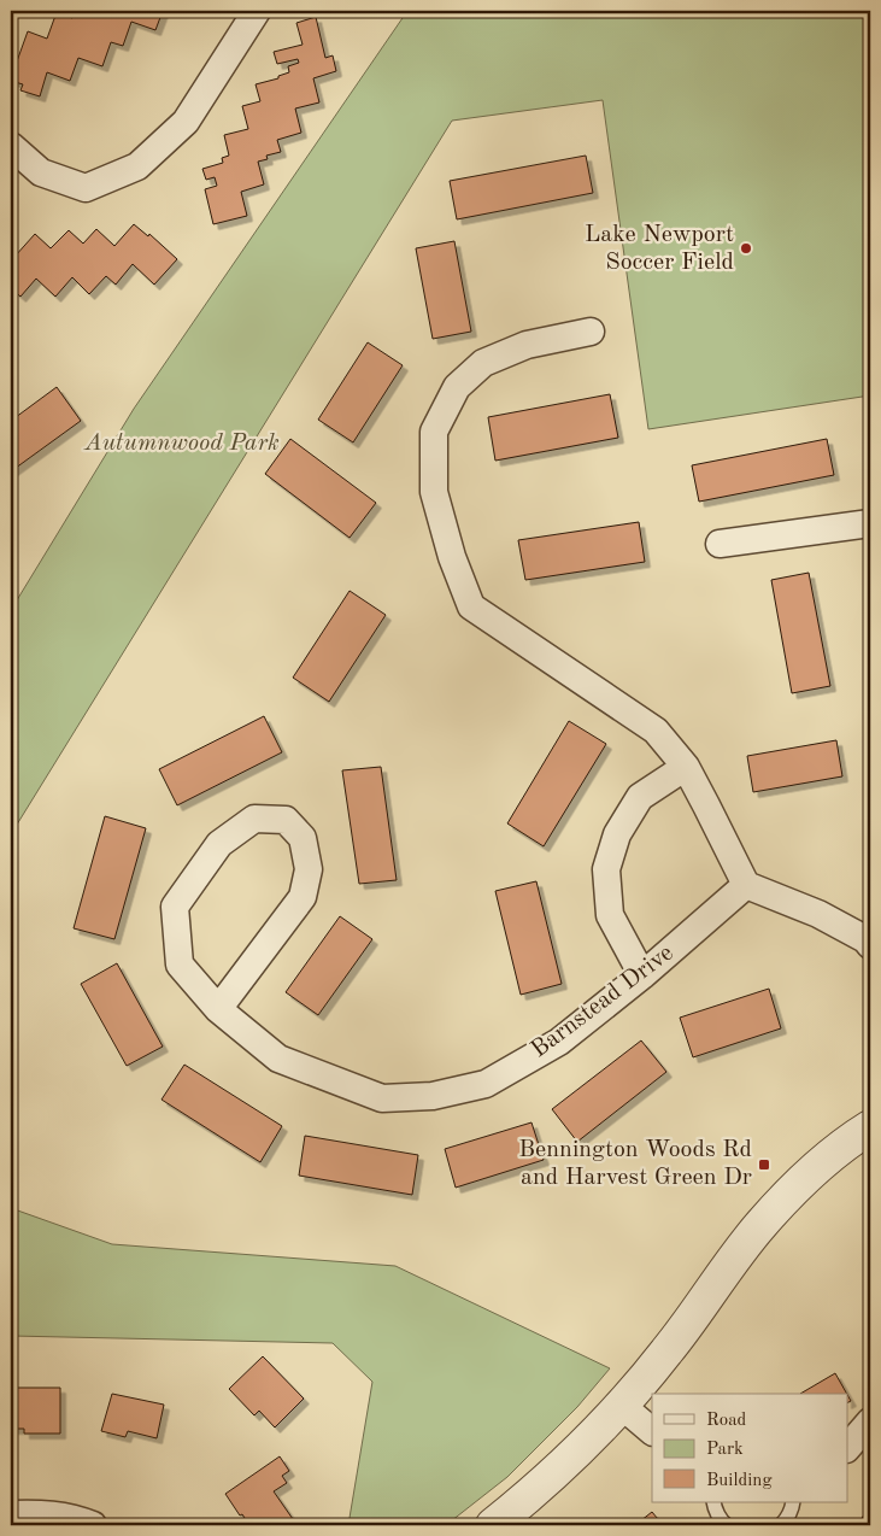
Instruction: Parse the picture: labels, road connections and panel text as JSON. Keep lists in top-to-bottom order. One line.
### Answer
{"streets":{"street":["Barnstead Drive"]},"parks":["Autumnwood Park"],"places":{"other":["Lake Newport Soccer Field"],"transit":["Bennington Woods Rd and Harvest Green Dr"]},"legend":["Road","Park","Building"]}
